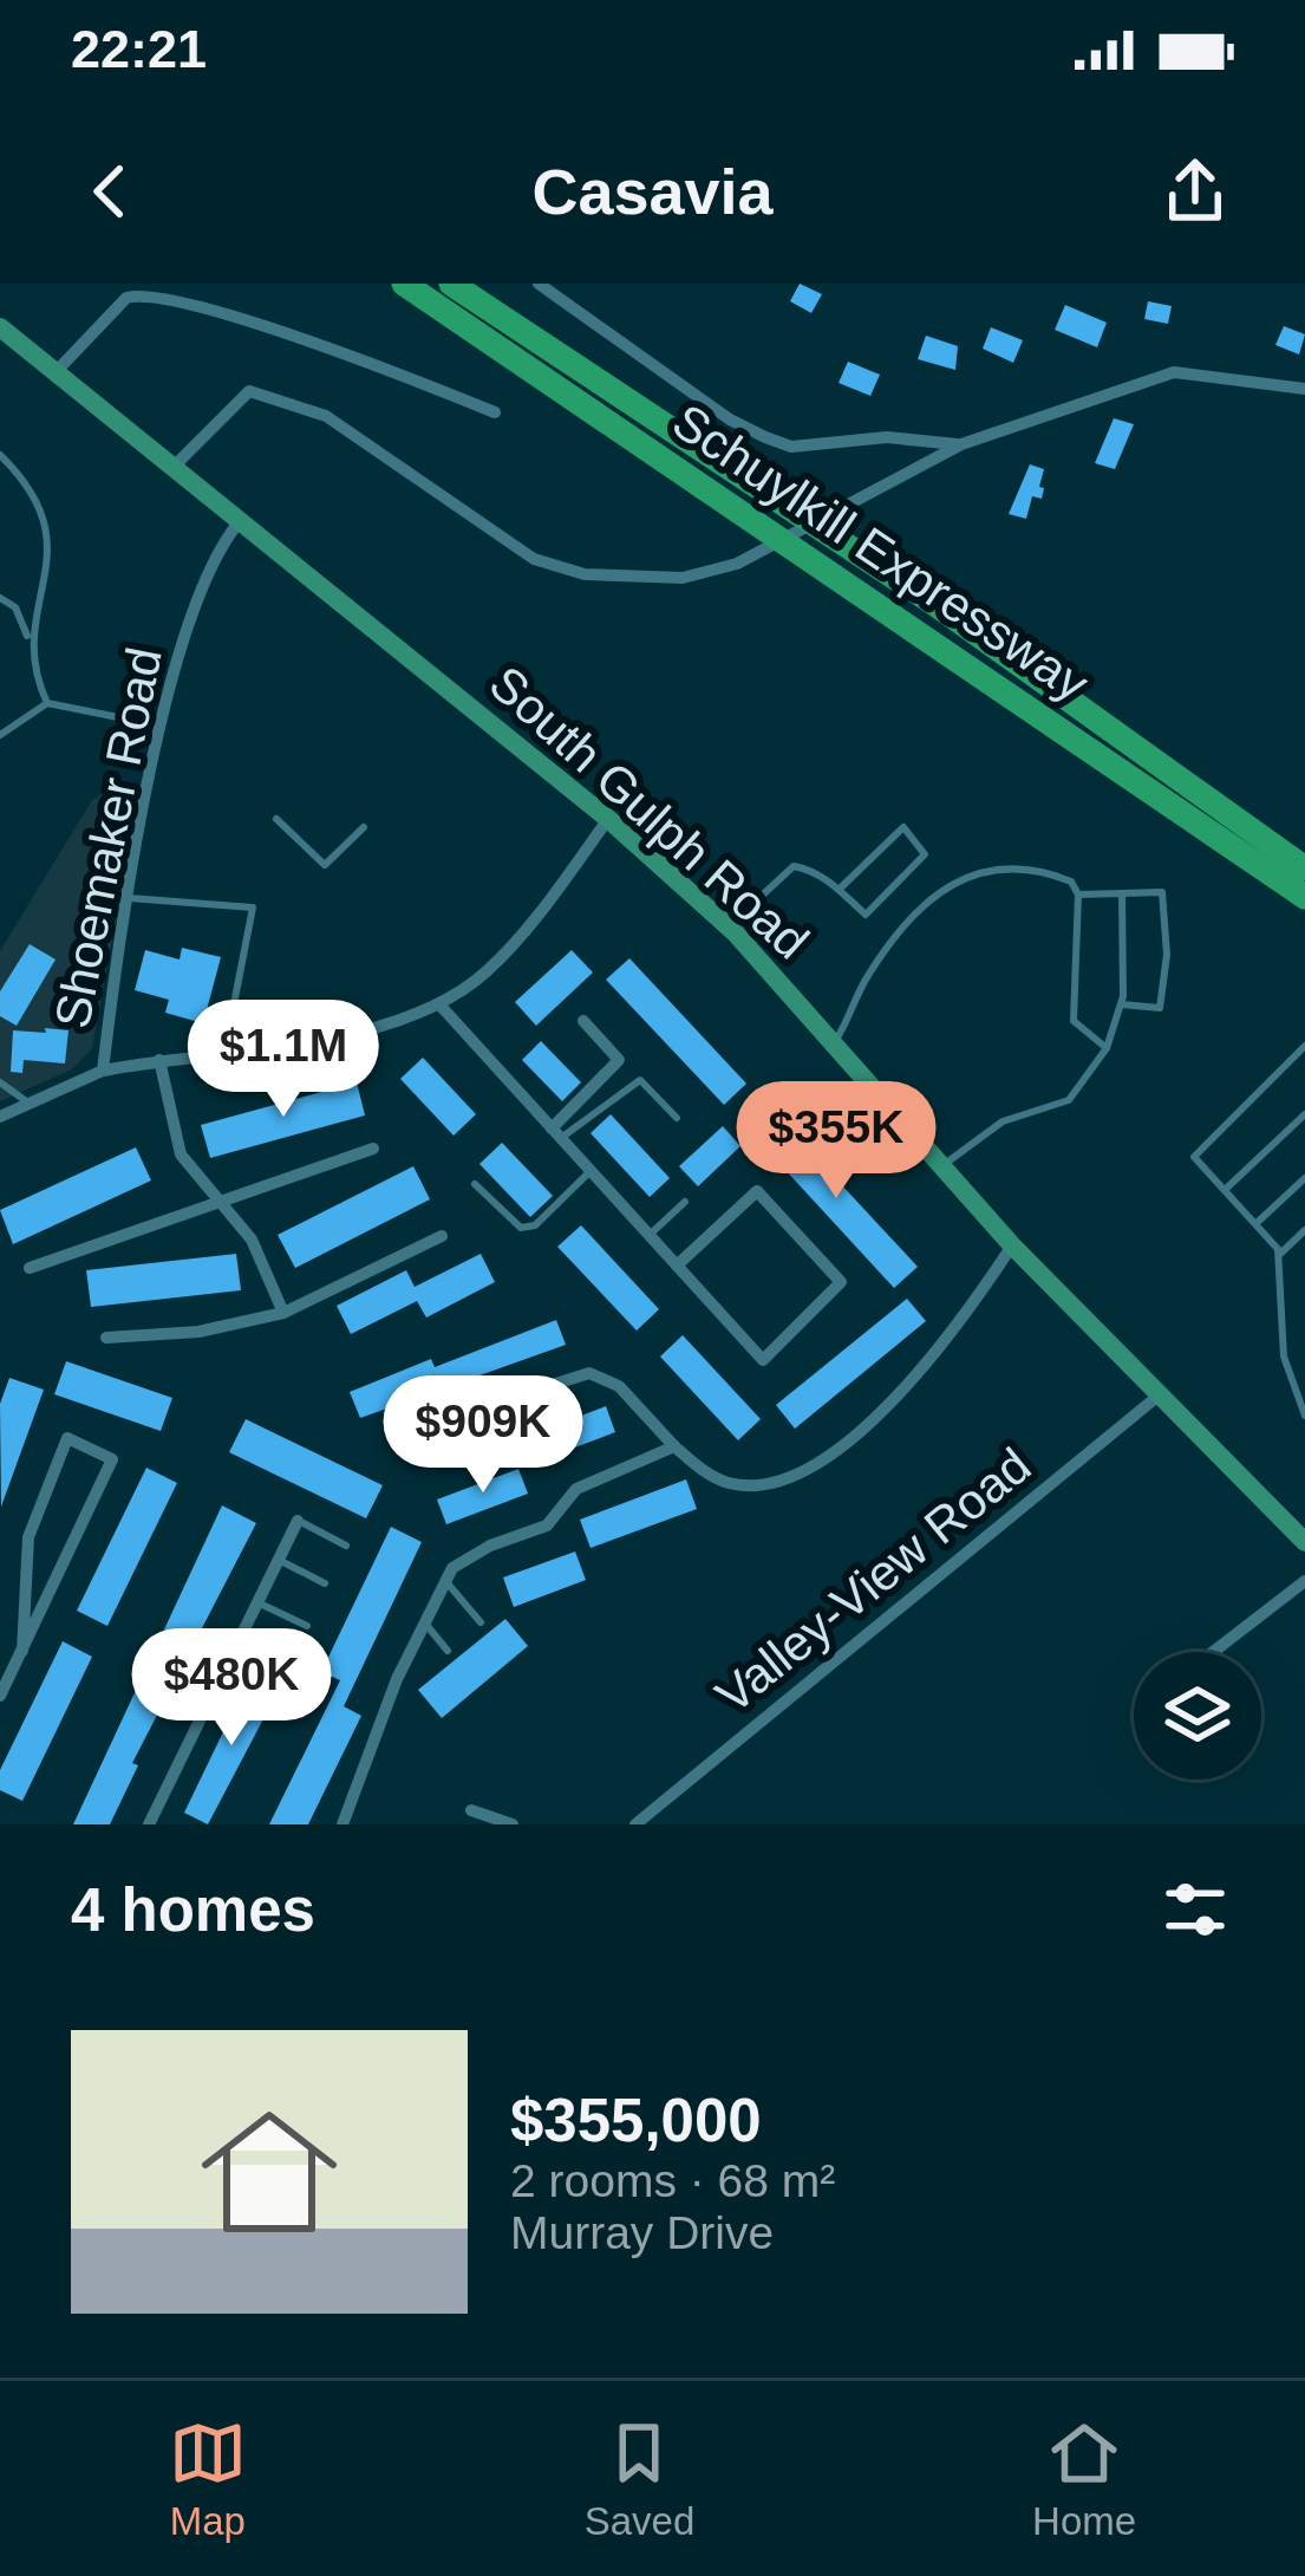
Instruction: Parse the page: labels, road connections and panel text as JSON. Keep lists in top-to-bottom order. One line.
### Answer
{"streets":{"highway":["Schuylkill Expressway"],"main road":["South Gulph Road"],"street":["Shoemaker Road","Valley-View Road"]},"crossings":[["South Gulph Road","Shoemaker Road"],["South Gulph Road","Valley-View Road"]],"page":{"status":"22:21","header":"Casavia","price":["$1.1M","$355K","$909K","$480K"],"heading":"4 homes","list":[{"name":"$355,000","note":"2 rooms · 68 m² · Murray Drive"}],"tabs":["Map","Saved","Home"]}}
